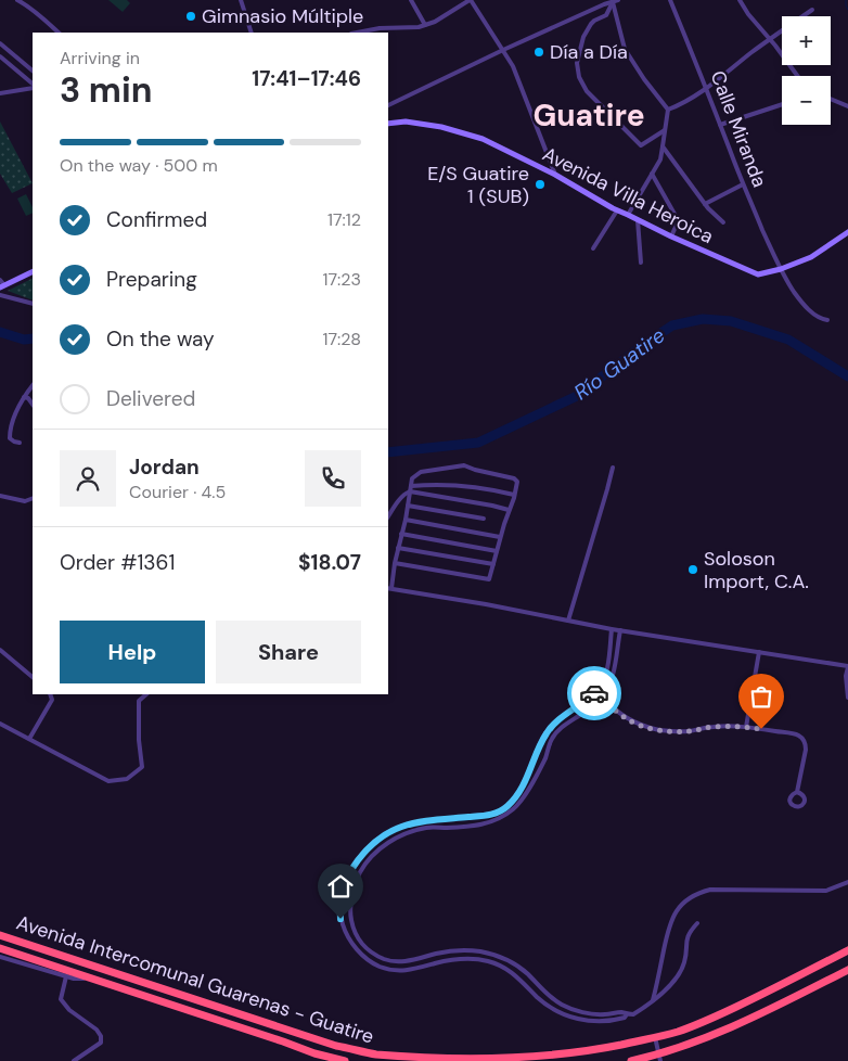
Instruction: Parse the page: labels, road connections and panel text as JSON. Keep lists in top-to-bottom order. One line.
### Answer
{"streets":{"highway":["Avenida Intercomunal Guarenas - Guatire"],"main road":["Avenida Villa Heroica"],"street":["Calle Miranda"]},"crossings":[["Calle Miranda","Avenida Villa Heroica"]],"districts":["Guatire"],"water":["Río Guatire"],"places":["Gimnasio Múltiple","Día a Día","E/S Guatire 1 (SUB)","Soloson Import, C.A."],"page":{"map_buttons":["+","−"],"heading":["3 min","Arriving in","17:41–17:46"],"panel":["Jordan","Courier · 4.5","Order #1361","$18.07"],"bar":"On the way · 500 m","list":[["Confirmed","17:12"],["Preparing","17:23"],["On the way","17:28"],"Delivered"],"buttons":["Help","Share"]}}
